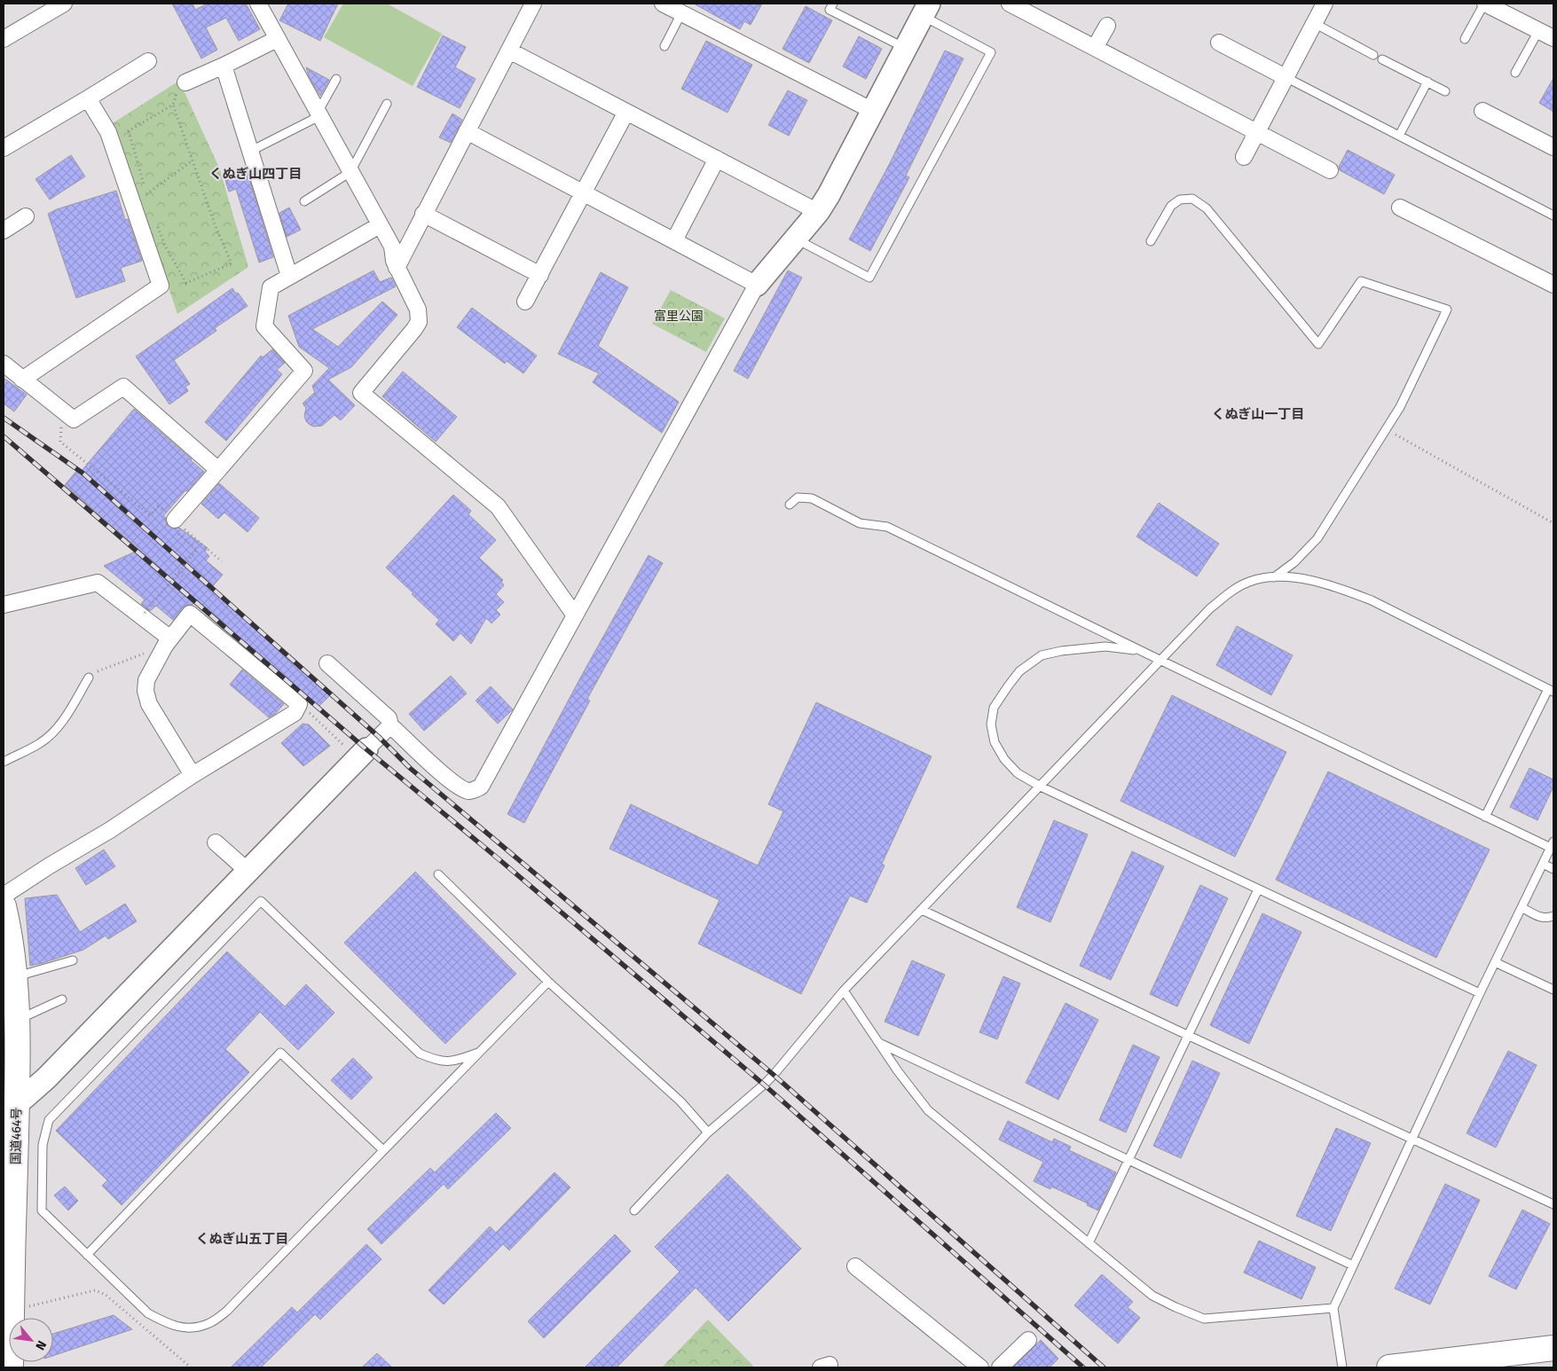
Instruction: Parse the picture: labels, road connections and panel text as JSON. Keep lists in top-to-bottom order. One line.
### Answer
{"streets":{"main road":["国道464号"]},"districts":["くぬぎ山四丁目","くぬぎ山一丁目","くぬぎ山五丁目"],"parks":["富里公園"],"north":"bottom right"}
